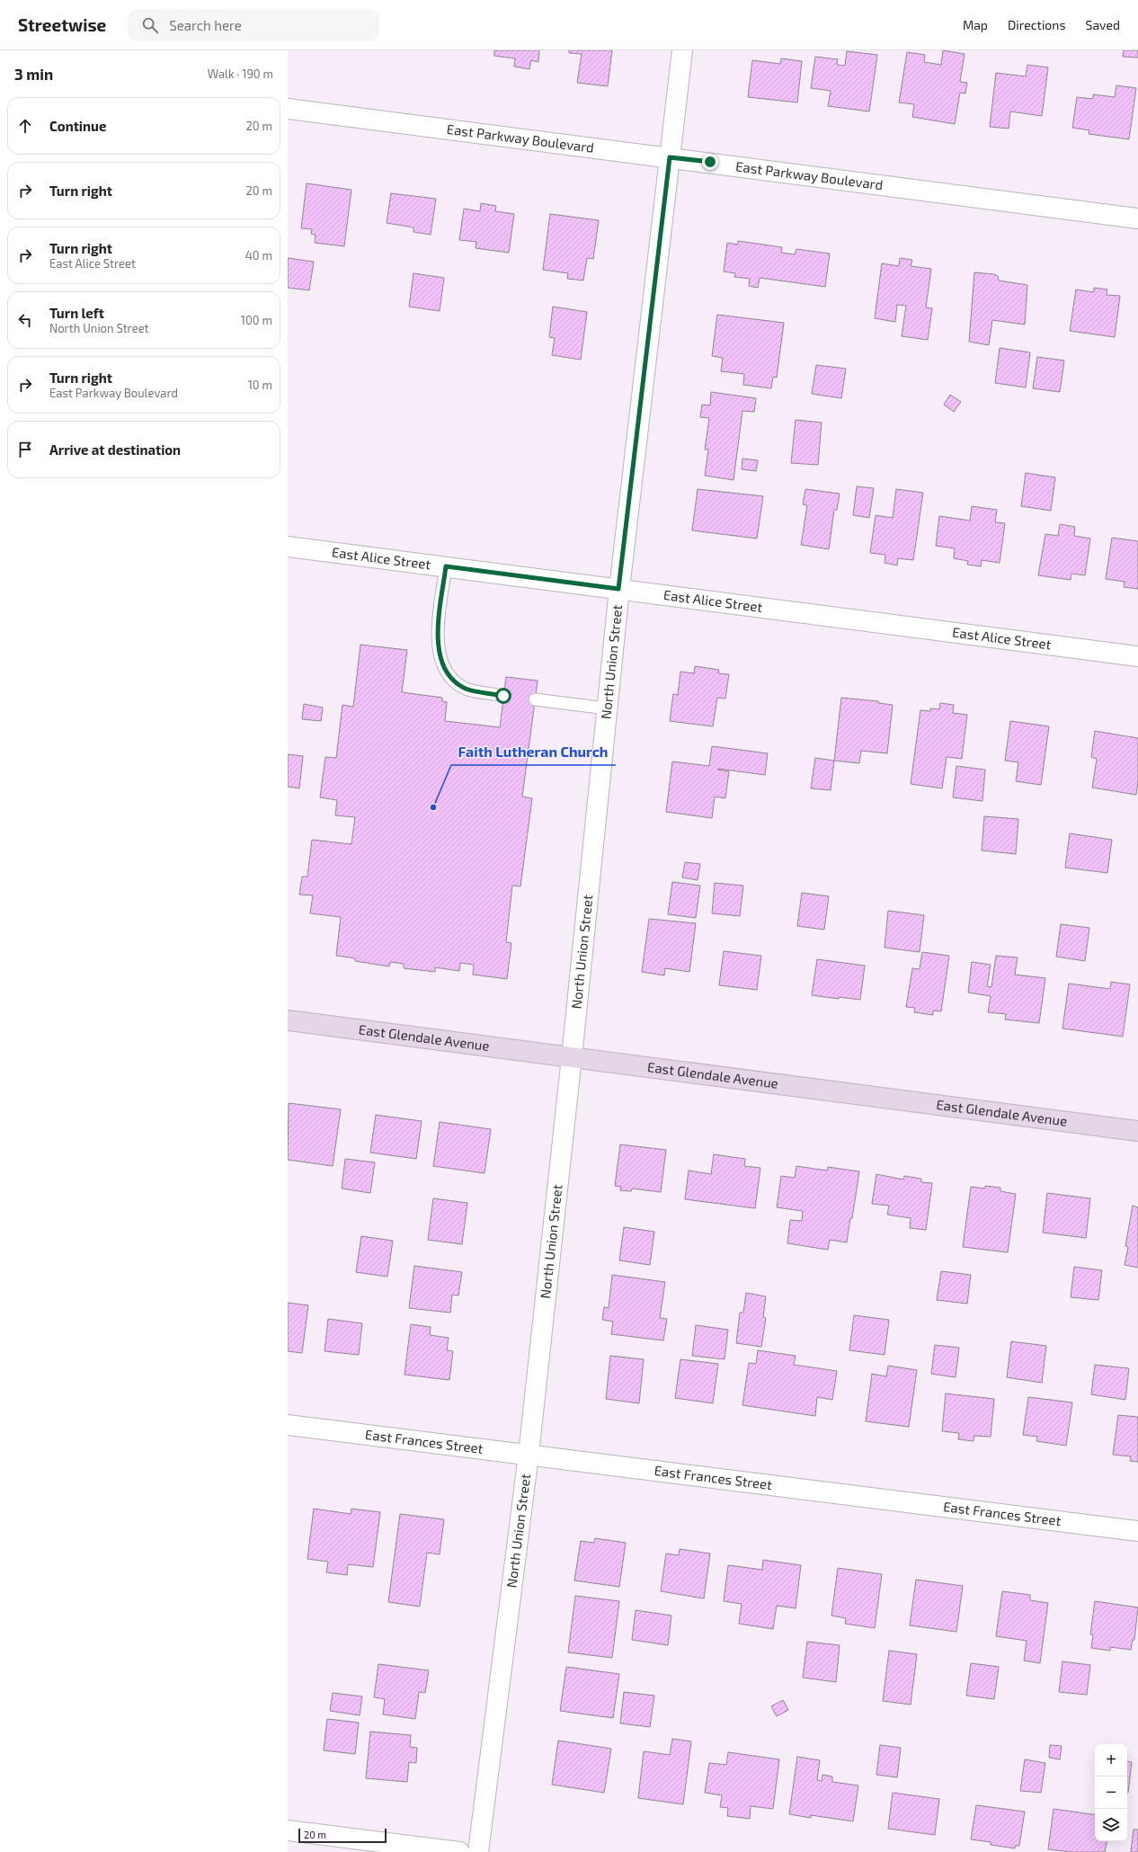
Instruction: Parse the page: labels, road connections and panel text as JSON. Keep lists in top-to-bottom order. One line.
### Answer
{"streets":{"street":["East Parkway Boulevard","East Alice Street","North Union Street","East Glendale Avenue","East Frances Street"]},"crossings":[["East Parkway Boulevard","North Union Street"],["East Alice Street","North Union Street"],["North Union Street","East Glendale Avenue"],["North Union Street","East Frances Street"]],"places":["Faith Lutheran Church"],"scale_bar":"20 m","page":{"header":"Streetwise","search":"Search here","nav":["Map","Directions","Saved"],"heading":["3 min","Walk · 190 m"],"list":[["Continue","20 m"],["Turn right","20 m"],["Turn right","East Alice Street","40 m"],["Turn left","North Union Street","100 m"],["Turn right","East Parkway Boulevard","10 m"],"Arrive at destination"],"map_buttons":["+","−"],"scale":"20 m"}}
